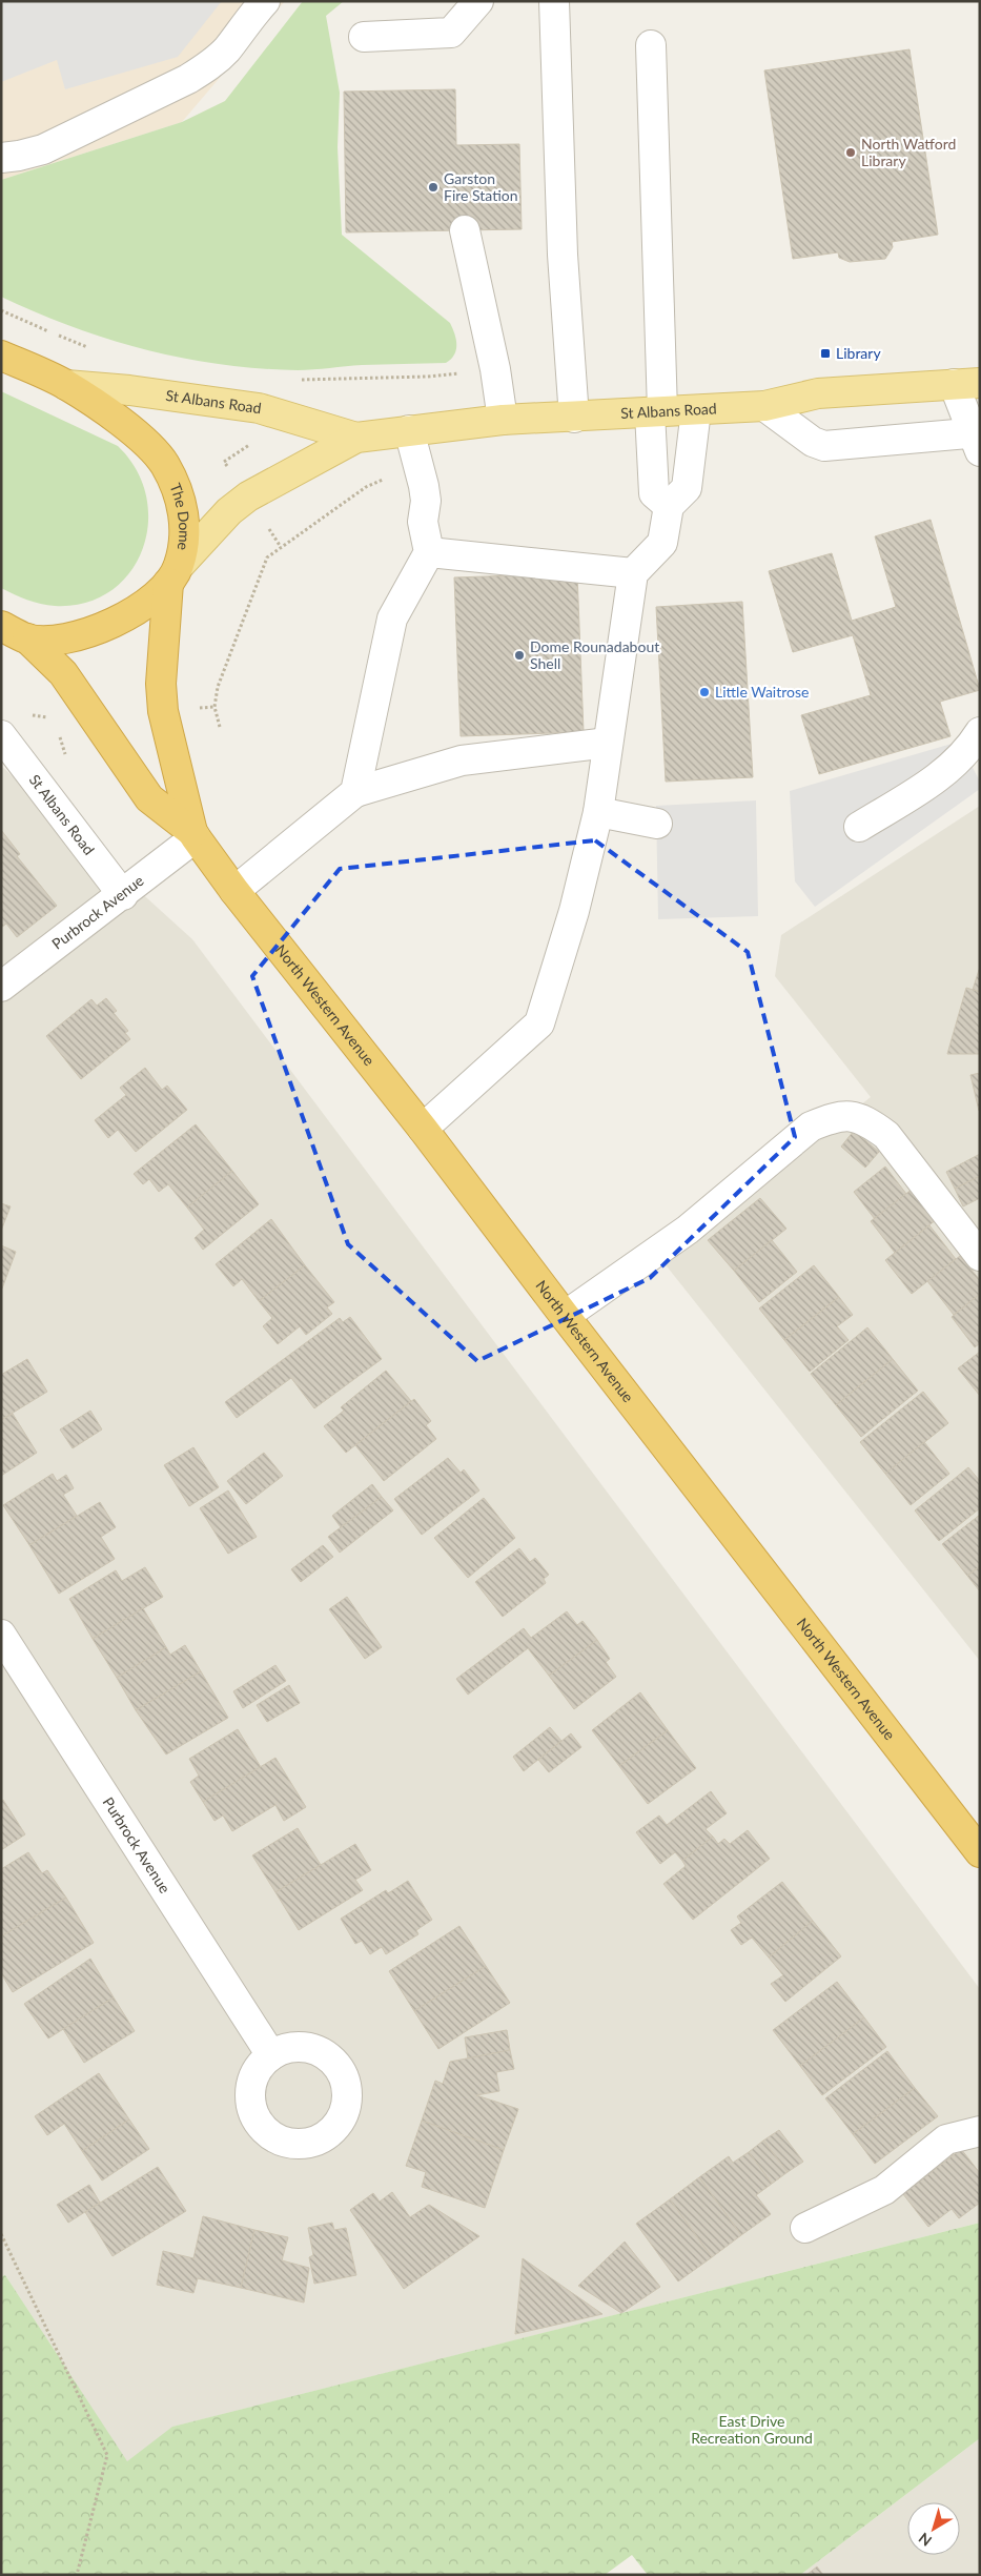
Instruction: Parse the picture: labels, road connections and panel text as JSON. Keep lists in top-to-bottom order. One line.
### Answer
{"streets":{"highway":["The Dome","North Western Avenue"],"main road":["St Albans Road"],"street":["Purbrock Avenue"]},"crossings":[["St Albans Road","The Dome"],["St Albans Road","Purbrock Avenue"],["St Albans Road","North Western Avenue"],["The Dome","North Western Avenue"],["Purbrock Avenue","North Western Avenue"]],"parks":["East Drive Recreation Ground"],"places":{"other":["North Watford Library","Garston Fire Station","Dome Rounadabout Shell","Little Waitrose"],"transit":["Library"]},"north":"bottom left"}
